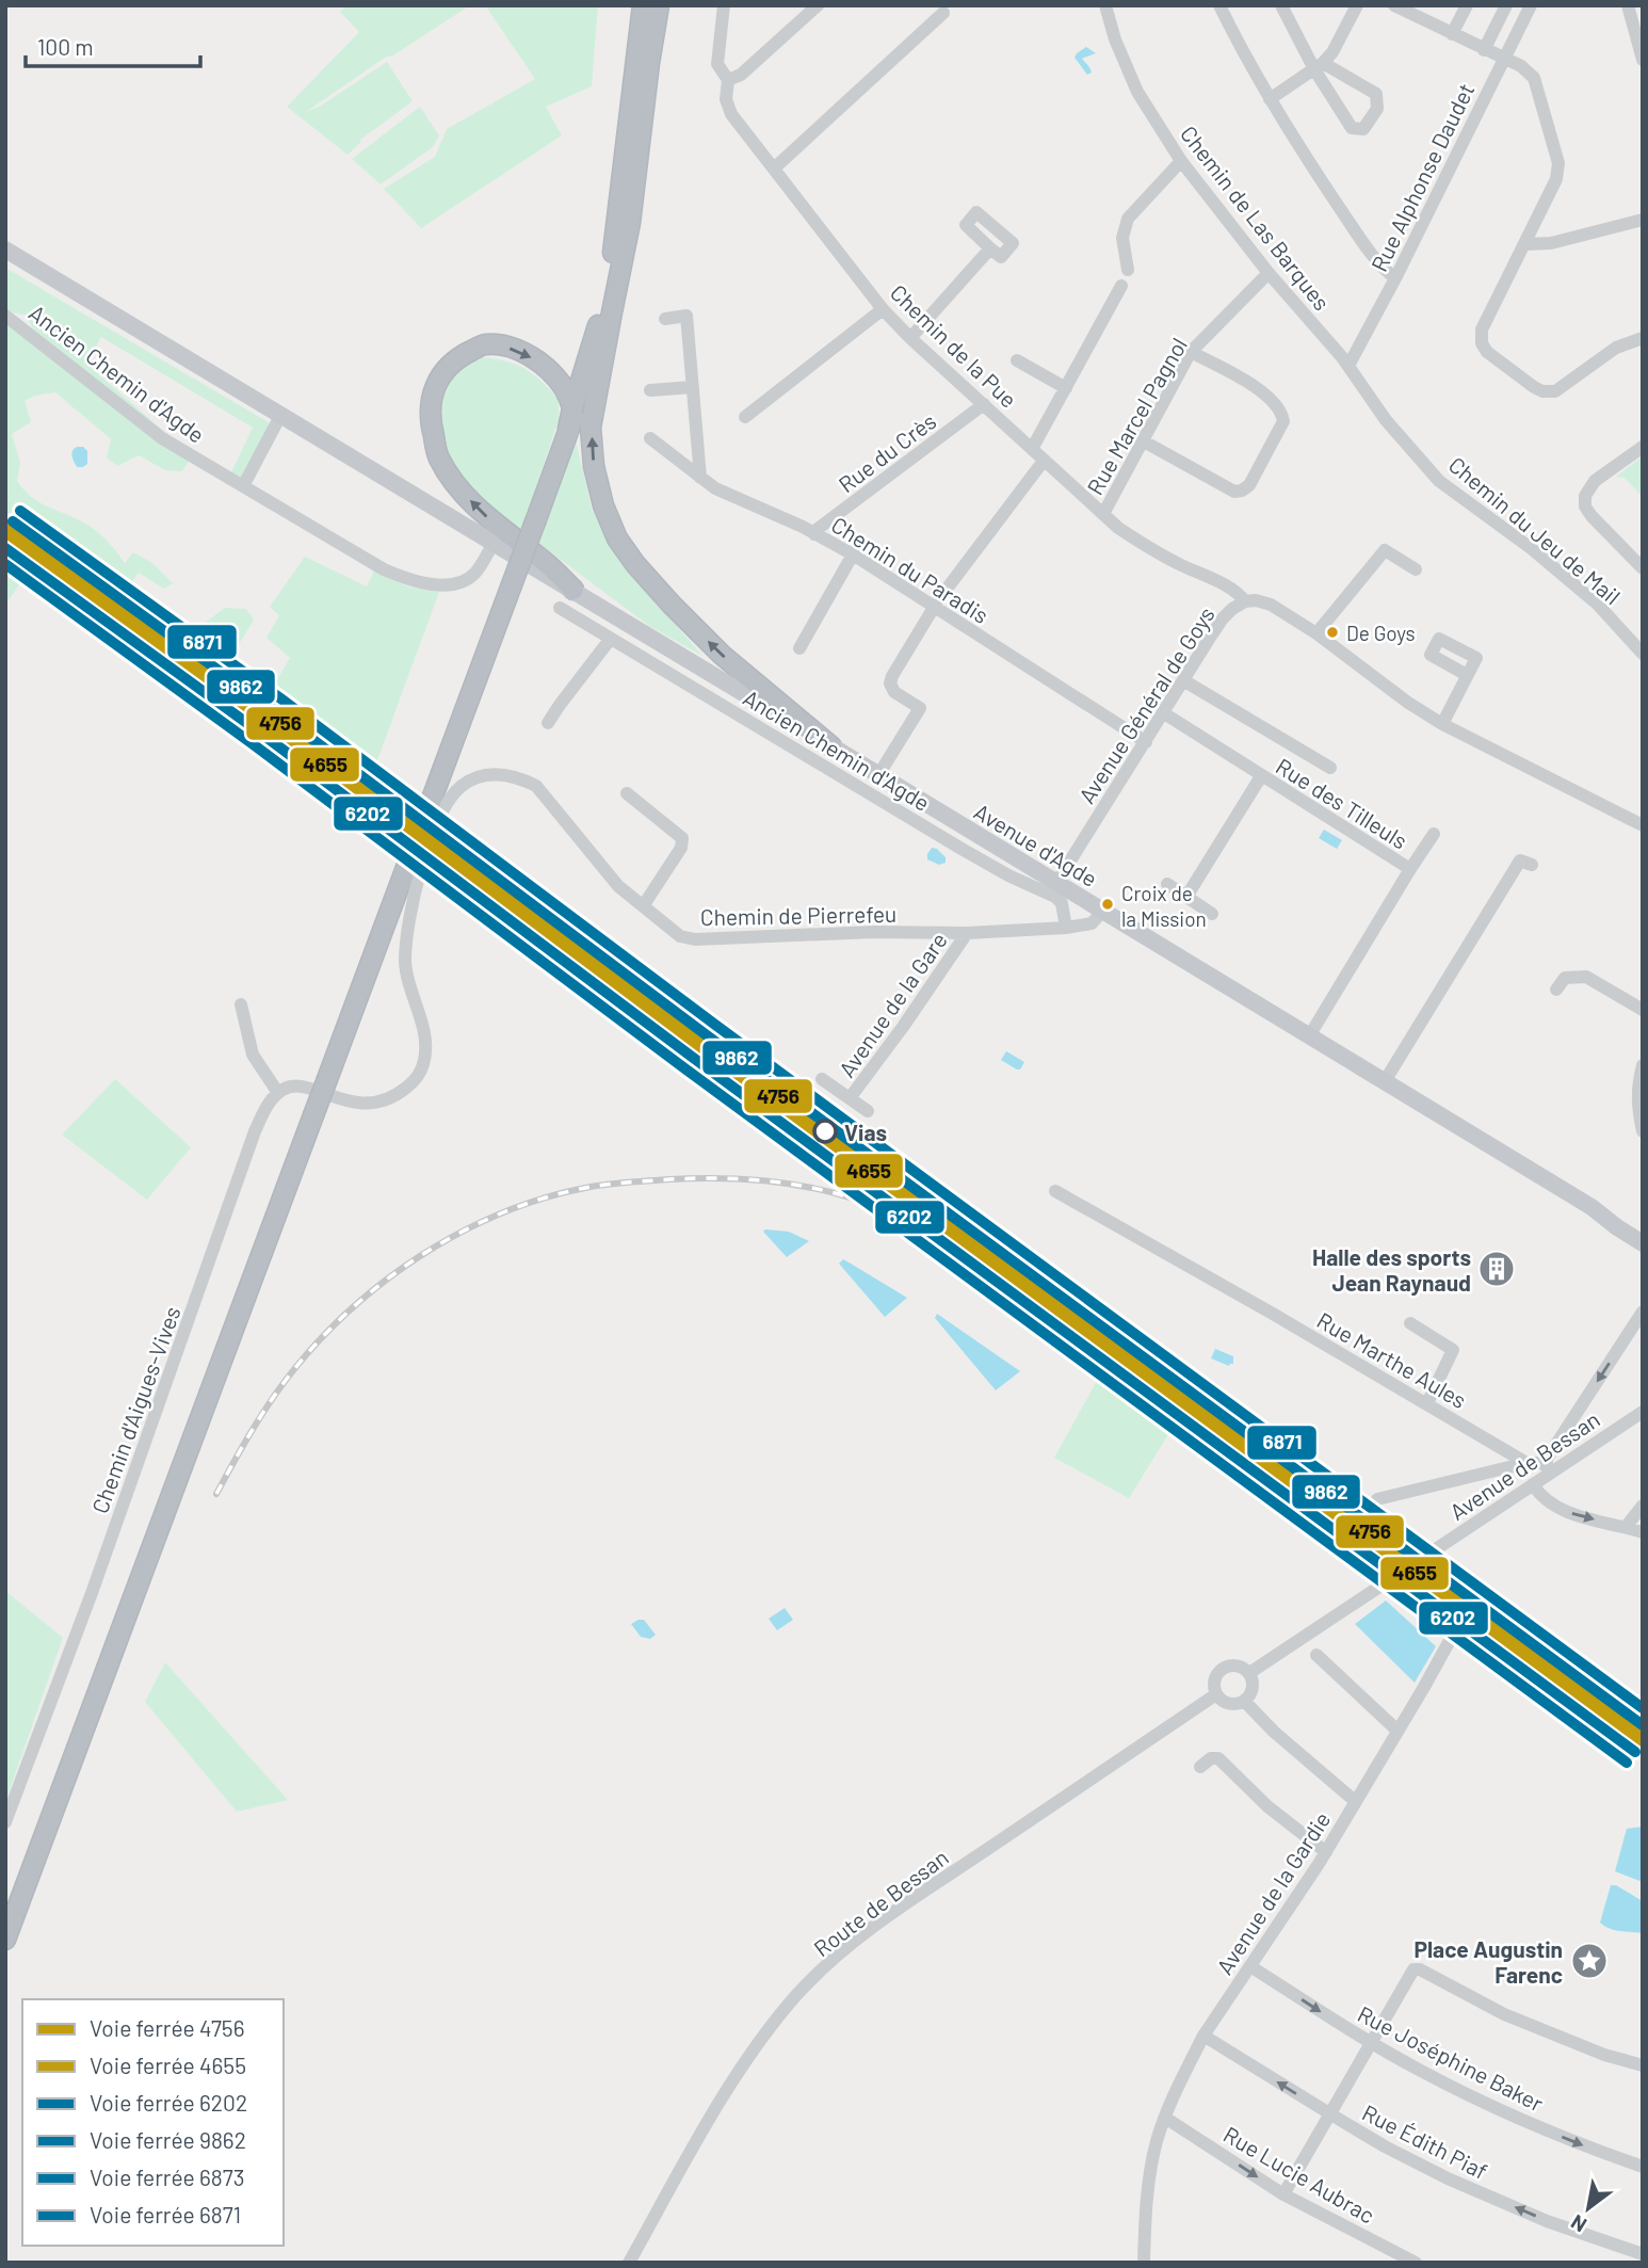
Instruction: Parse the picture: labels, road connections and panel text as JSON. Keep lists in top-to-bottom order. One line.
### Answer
{"streets":{"main road":["Avenue d'Agde"],"street":["Rue Alphonse Daudet","Chemin de Las Barques","Chemin de la Pue","Ancien Chemin d'Agde","Rue Marcel Pagnol","Rue du Crès","Chemin du Jeu de Mail","Chemin du Paradis","Avenue Général de Goys","Rue des Tilleuls","Chemin de Pierrefeu","Avenue de la Gare","Rue Marthe Aules","Chemin d'Aigues-Vives","Avenue de Bessan","Avenue de la Gardie","Route de Bessan","Rue Joséphine Baker","Rue Édith Piaf","Rue Lucie Aubrac"]},"crossings":[["Rue Alphonse Daudet","Chemin de Las Barques"],["Rue Alphonse Daudet","Chemin du Jeu de Mail"],["Chemin de Las Barques","Rue Marcel Pagnol"],["Chemin de Las Barques","Chemin du Jeu de Mail"],["Chemin de la Pue","Rue Marcel Pagnol"],["Chemin de la Pue","Rue du Crès"],["Chemin de la Pue","Avenue Général de Goys"],["Ancien Chemin d'Agde","Avenue d'Agde"],["Ancien Chemin d'Agde","Chemin de Pierrefeu"],["Rue du Crès","Chemin du Paradis"],["Chemin du Paradis","Avenue Général de Goys"],["Avenue Général de Goys","Rue des Tilleuls"],["Avenue Général de Goys","Avenue d'Agde"],["Rue des Tilleuls","Avenue d'Agde"],["Avenue d'Agde","Chemin de Pierrefeu"],["Chemin de Pierrefeu","Avenue de la Gare"],["Chemin de Pierrefeu","Chemin d'Aigues-Vives"],["Rue Marthe Aules","Avenue de Bessan"],["Avenue de Bessan","Route de Bessan"],["Avenue de la Gardie","Rue Joséphine Baker"],["Avenue de la Gardie","Rue Édith Piaf"],["Avenue de la Gardie","Rue Lucie Aubrac"]],"one_way":["Rue Joséphine Baker","Rue Édith Piaf","Rue Lucie Aubrac"],"places":{"other":["De Goys","Croix de la Mission","Vias"],"building":["Halle des sports Jean Raynaud"],"place":["Place Augustin Farenc"]},"lines":["rail line 6871","rail line 9862","rail line 4756","rail line 4655","rail line 6202","rail line 6873"],"legend":["Voie ferrée 4756","Voie ferrée 4655","Voie ferrée 6202","Voie ferrée 9862","Voie ferrée 6873","Voie ferrée 6871"],"scale_bar":"100 m","north":"bottom left"}
